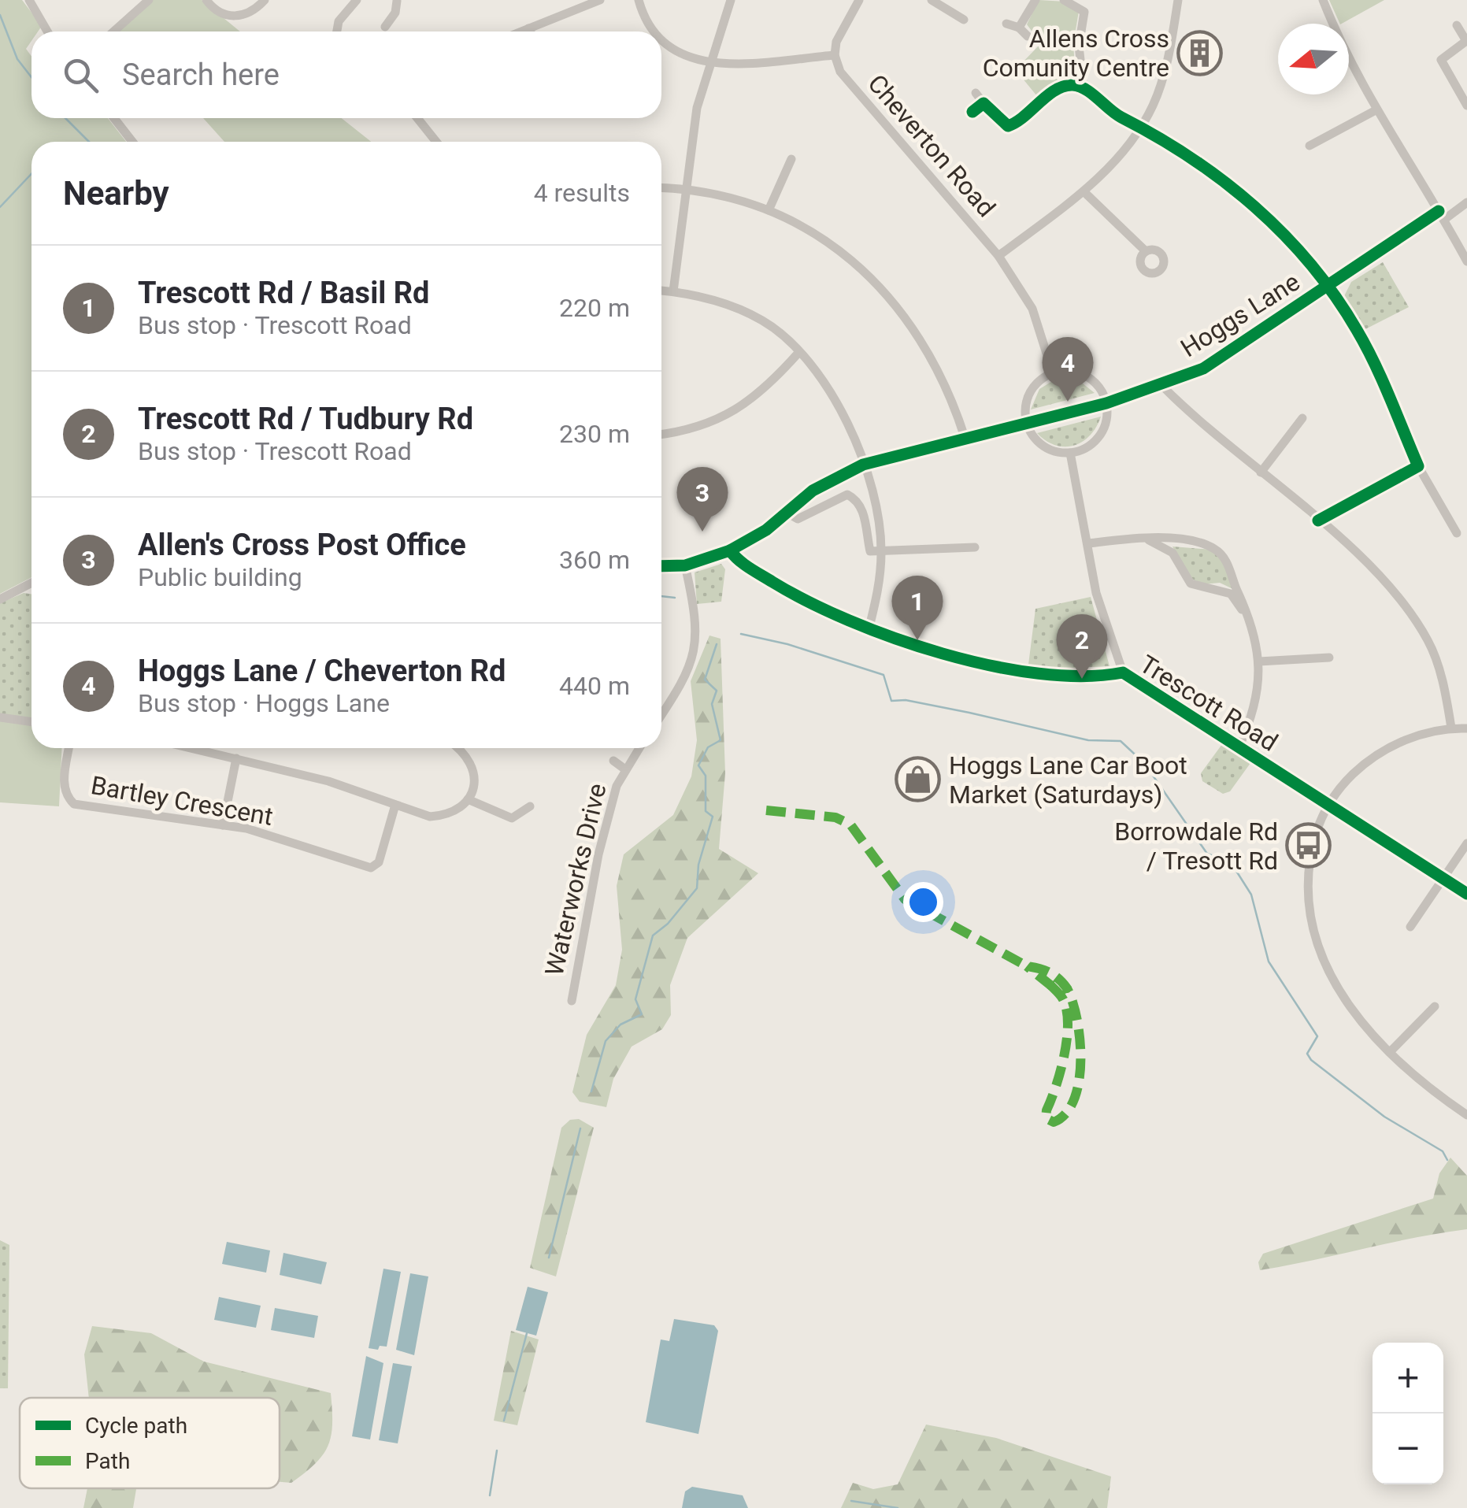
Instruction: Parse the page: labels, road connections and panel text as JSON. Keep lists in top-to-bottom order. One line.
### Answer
{"streets":{"street":["Cheverton Road","Hoggs Lane","Trescott Road","Bartley Crescent","Waterworks Drive"]},"crossings":[["Hoggs Lane","Trescott Road"]],"places":{"building":["Allens Cross Comunity Centre"],"shop":["Hoggs Lane Car Boot Market (Saturdays)"],"bus stop":["Borrowdale Rd / Tresott Rd"]},"legend":["Cycle path","Path"],"north":"left","page":{"search":"Search here","heading":["Nearby","4 results"],"list":[{"mark":"1","name":"Trescott Rd / Basil Rd","note":"Bus stop · Trescott Road","value":"220 m"},{"mark":"2","name":"Trescott Rd / Tudbury Rd","note":"Bus stop · Trescott Road","value":"230 m"},{"mark":"3","name":"Allen's Cross Post Office","note":"Public building","value":"360 m"},{"mark":"4","name":"Hoggs Lane / Cheverton Rd","note":"Bus stop · Hoggs Lane","value":"440 m"}],"pins":["4","3","1","2"],"map_buttons":["+","−"]}}
